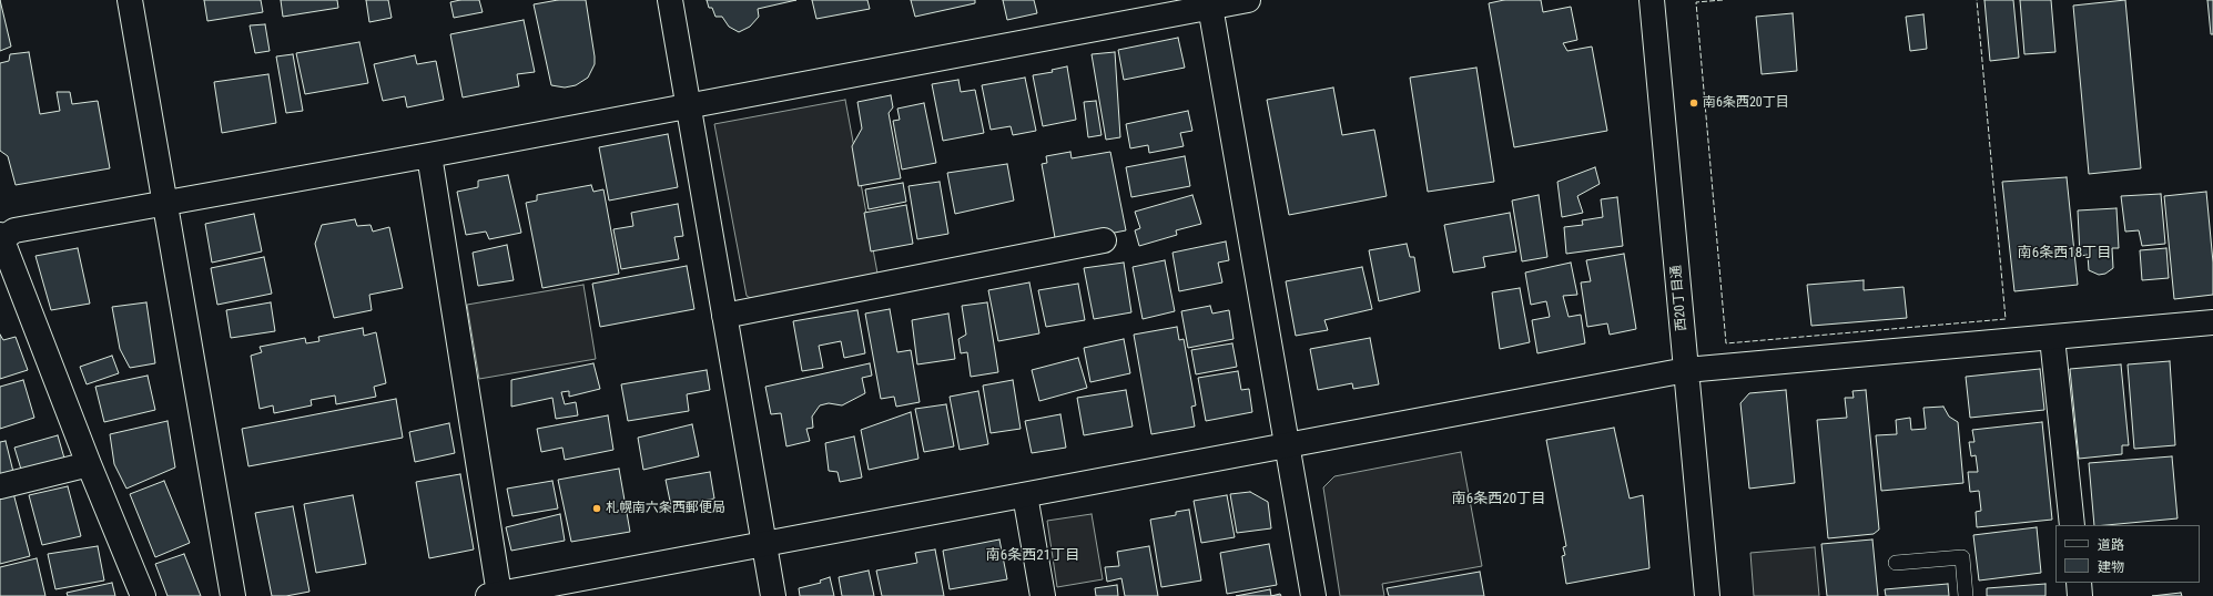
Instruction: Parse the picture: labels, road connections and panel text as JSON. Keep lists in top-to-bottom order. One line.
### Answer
{"streets":{"street":["西20丁目通"]},"districts":["南6条西18丁目","南6条西20丁目","南6条西21丁目"],"places":["南6条西20丁目","札幌南六条西郵便局"],"legend":["道路","建物"]}
